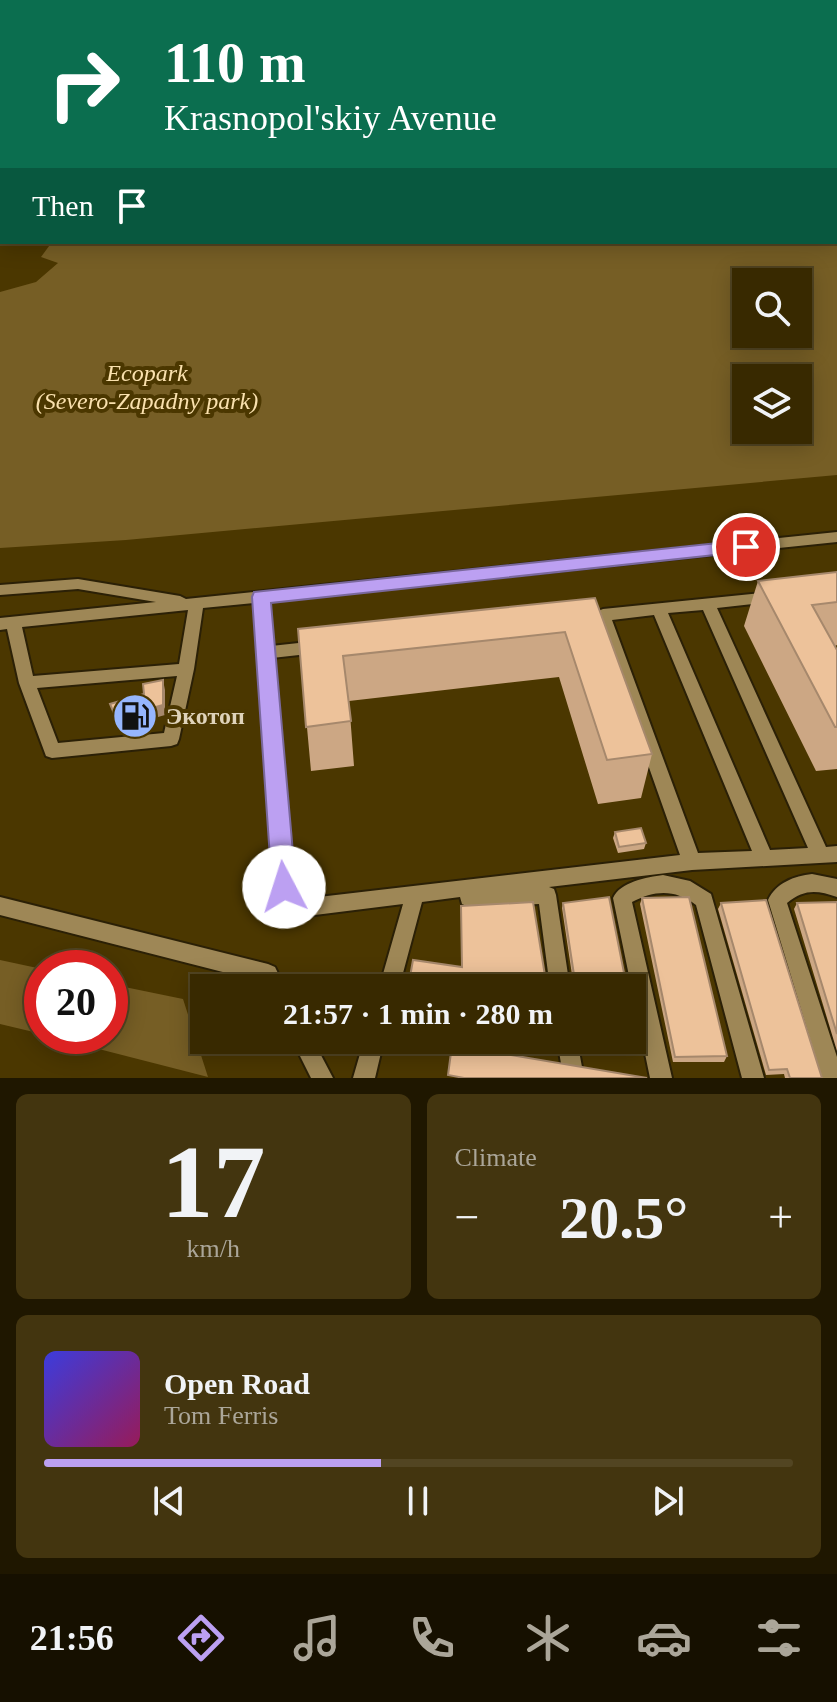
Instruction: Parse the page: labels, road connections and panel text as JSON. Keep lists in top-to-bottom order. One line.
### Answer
{"parks":["Ecopark (Severo-Zapadny park)"],"places":{"fuel station":["Экотоп"]},"page":{"turn":["110 m","Krasnopol'skiy Avenue"],"then":"Then","limit":"20","trip":"21:57 · 1 min · 280 m","tile":[["17","km/h"],"Climate"],"heat":["−","20.5°","+"],"song":["Open Road","Tom Ferris"],"tabs":"21:56"}}
